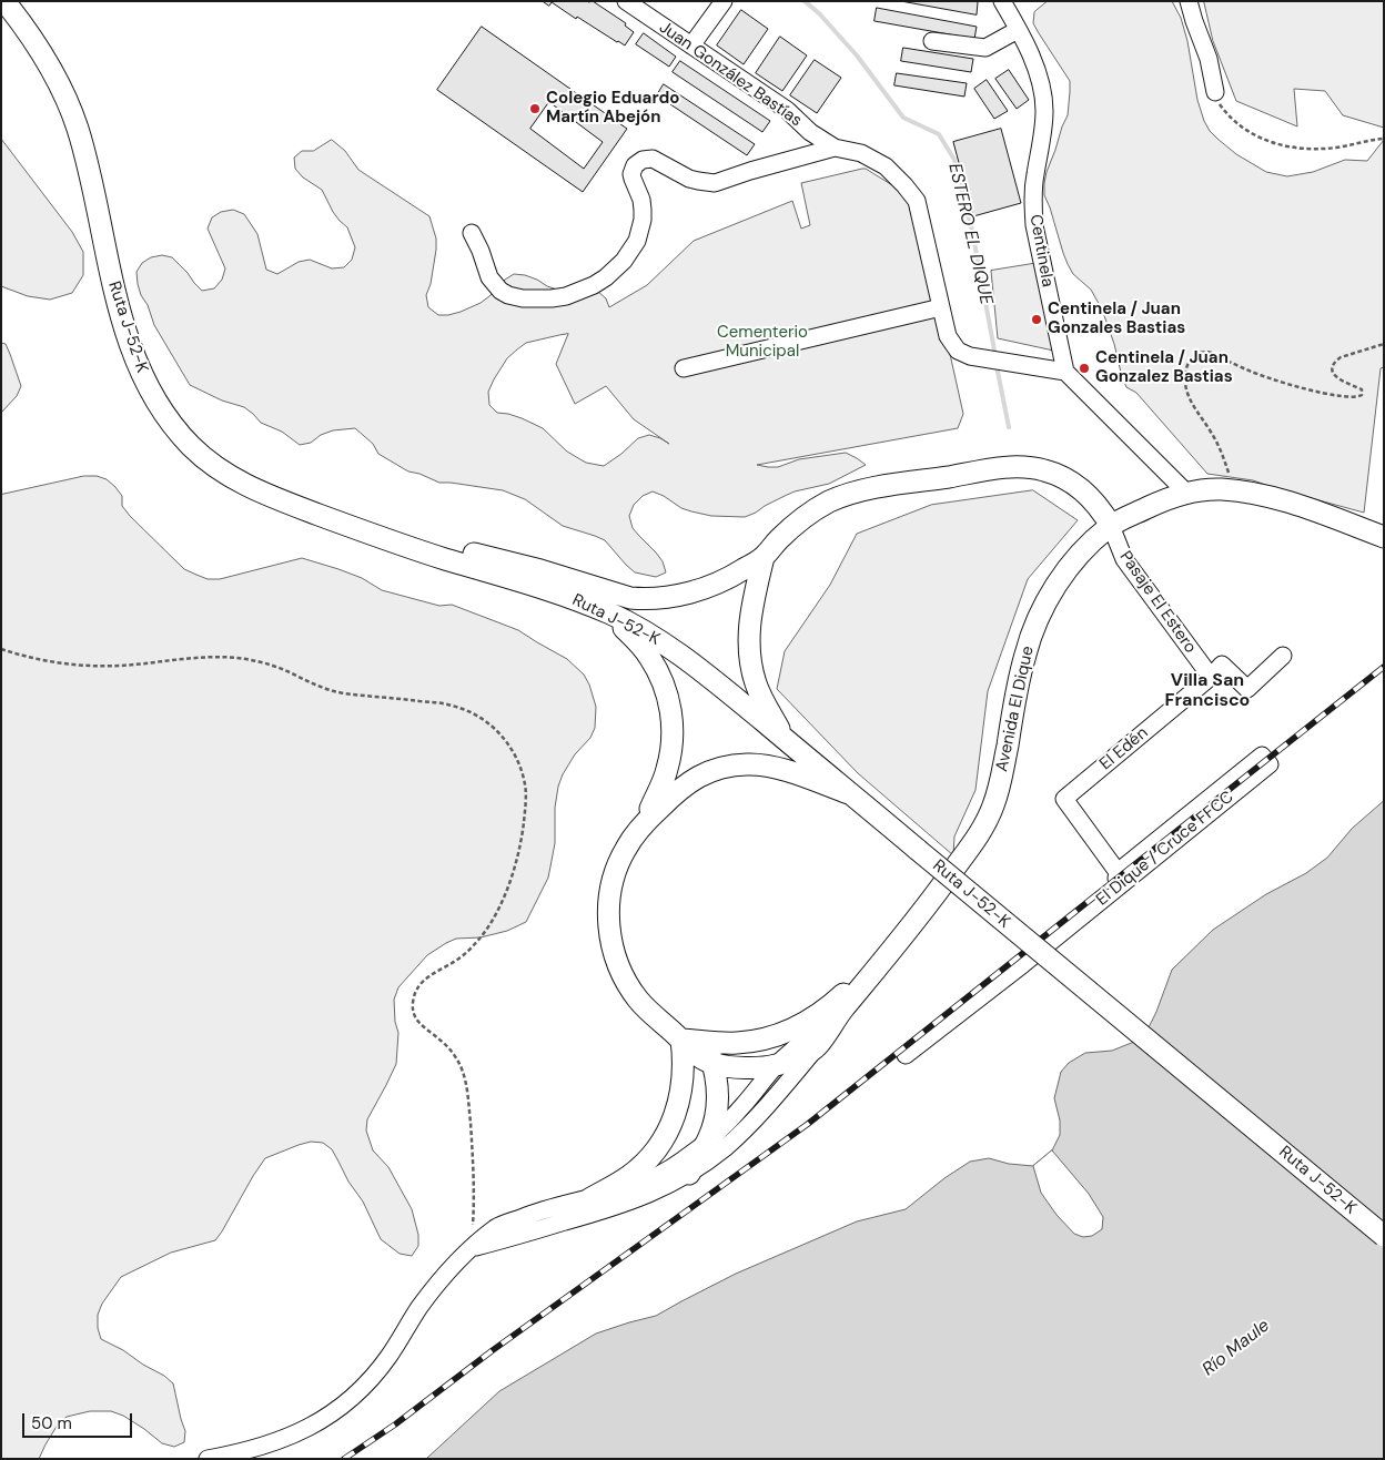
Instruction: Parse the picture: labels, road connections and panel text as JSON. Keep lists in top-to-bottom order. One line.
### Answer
{"streets":{"main road":["Ruta J-52-K","Avenida El Dique"],"street":["Juan González Bastías","Centinela","Pasaje El Estero","El Edén","El Dique / Cruce FFCC"]},"crossings":[["Juan González Bastías","Centinela"],["Pasaje El Estero","Avenida El Dique"],["Pasaje El Estero","El Edén"],["El Edén","El Dique / Cruce FFCC"]],"districts":["Villa San Francisco"],"water":["ESTERO EL DIQUE","Río Maule"],"parks":["Cementerio Municipal"],"places":["Colegio Eduardo Martín Abejón","Centinela / Juan Gonzales Bastias","Centinela / Juan Gonzalez Bastias"],"scale_bar":"50 m"}
